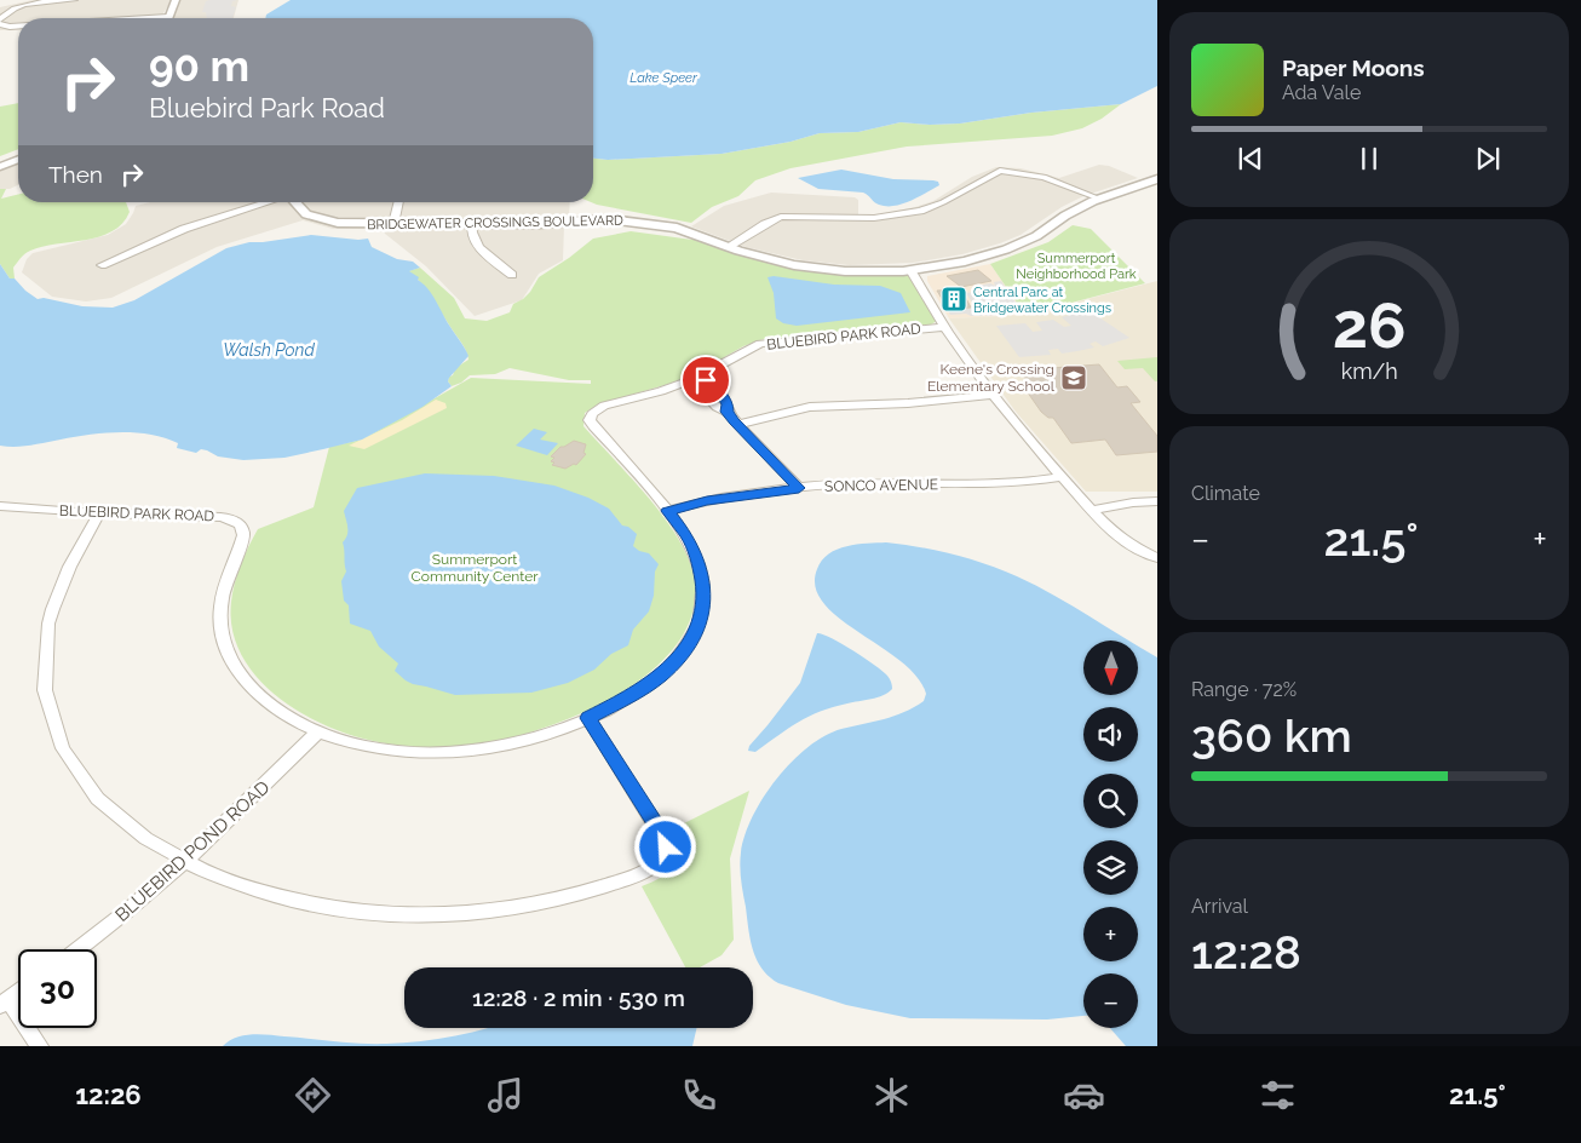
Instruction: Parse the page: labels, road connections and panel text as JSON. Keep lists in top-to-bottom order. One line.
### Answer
{"streets":{"street":["BRIDGEWATER CROSSINGS BOULEVARD","BLUEBIRD PARK ROAD","SONCO AVENUE","BLUEBIRD POND ROAD"]},"crossings":[["BLUEBIRD PARK ROAD","SONCO AVENUE"],["BLUEBIRD PARK ROAD","BLUEBIRD POND ROAD"]],"water":["Lake Speer","Walsh Pond"],"parks":["Summerport Neighborhood Park","Summerport Community Center"],"places":{"building":["Central Parc at Bridgewater Crossings"],"school or university":["Keene's Crossing Elementary School"]},"north":"bottom","page":{"turn":["90 m","Bluebird Park Road"],"song":["Paper Moons","Ada Vale"],"then":"Then","tile":["Climate",["Range · 72%","360 km"],["Arrival","12:28"]],"heat":["−","21.5°","+"],"map_buttons":["+","−"],"limit":"30","trip":"12:28 · 2 min · 530 m","tabs":["12:26","21.5°"],"gauge":["26","km/h"]}}
